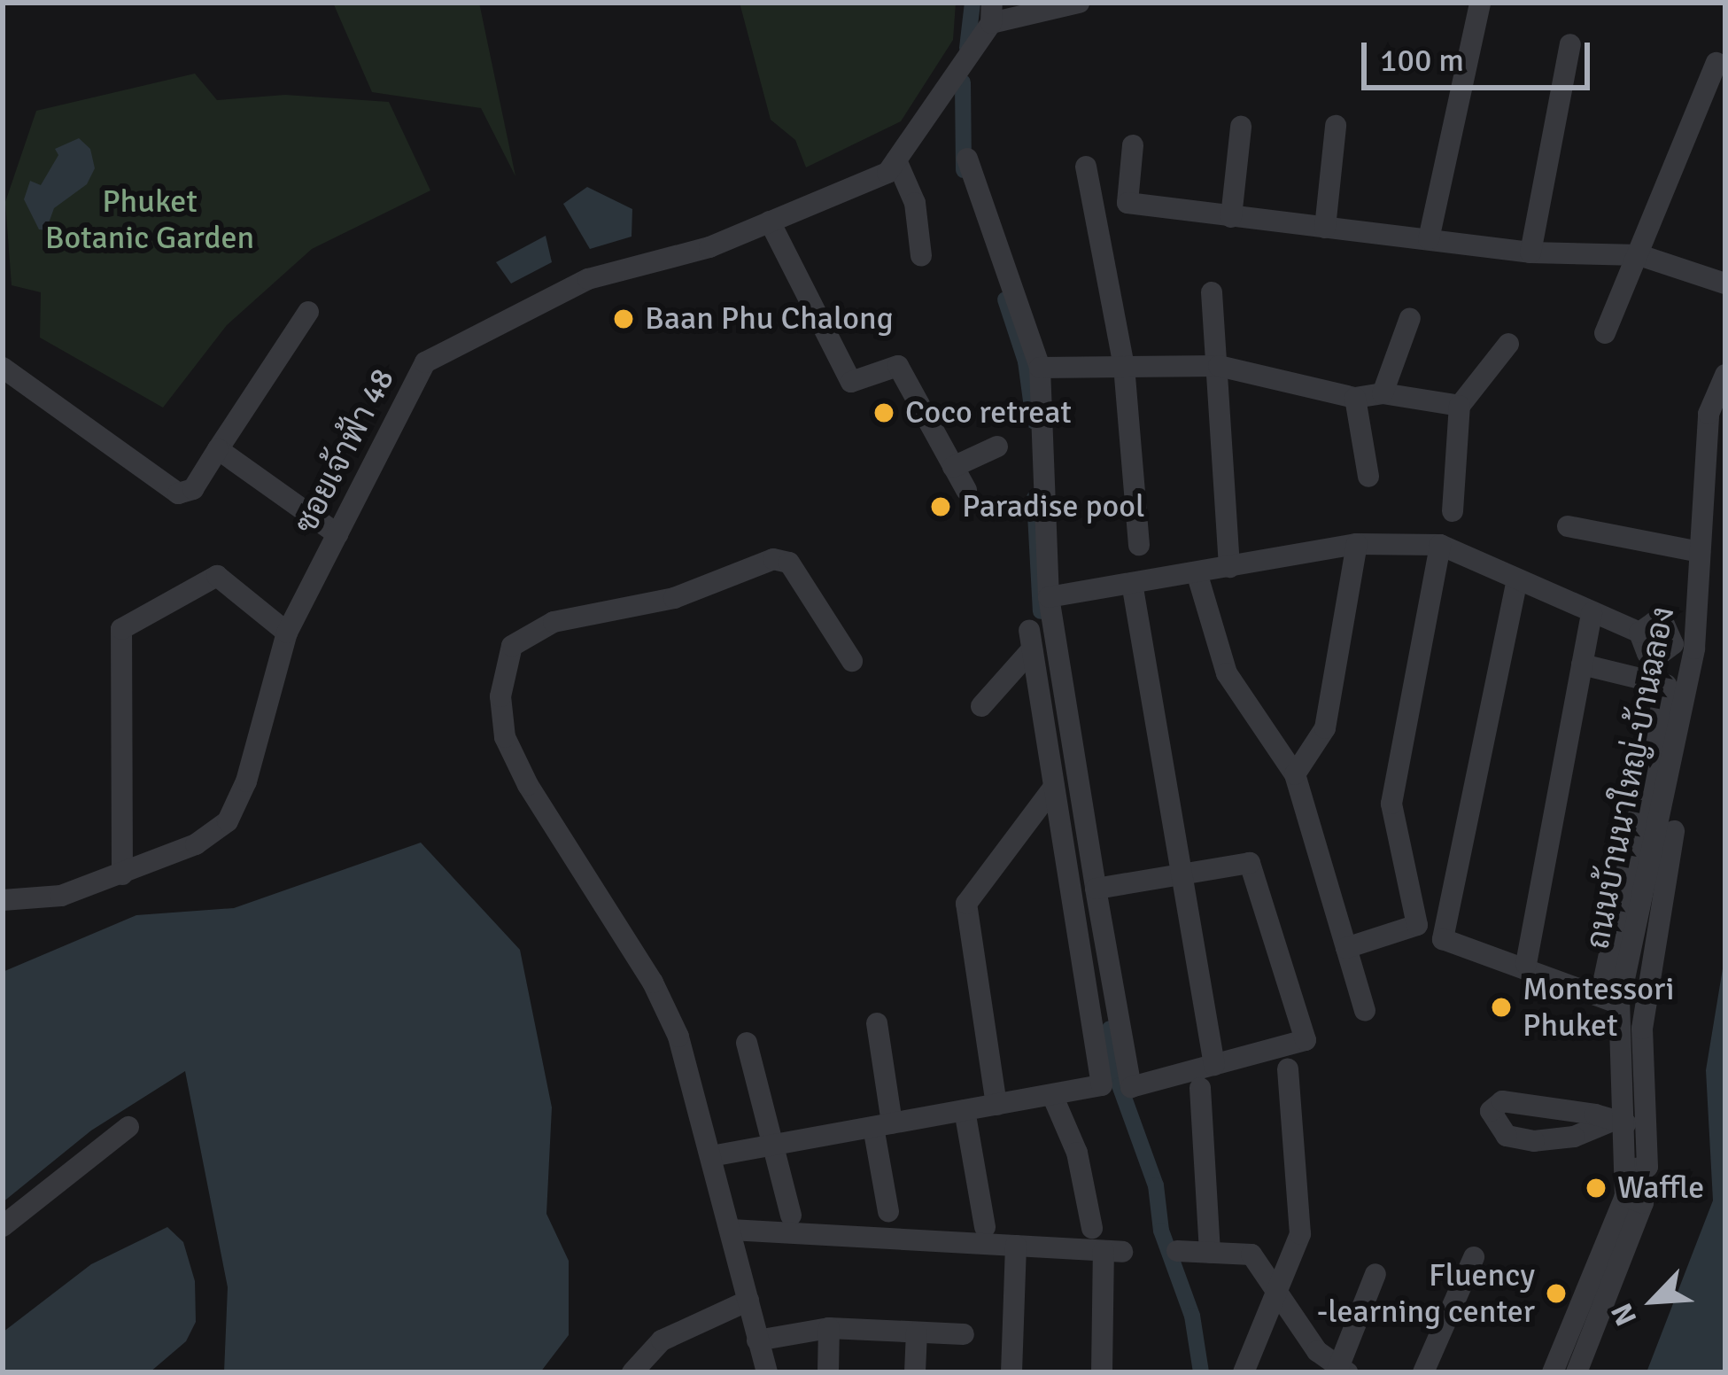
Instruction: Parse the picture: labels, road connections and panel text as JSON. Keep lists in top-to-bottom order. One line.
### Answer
{"streets":{"street":["ซอยเจ้าฟ้า 48","ถนนบ้านนาใหญ่-บ้านฉลอง"]},"parks":["Phuket Botanic Garden"],"places":["Baan Phu Chalong","Coco retreat","Paradise pool","Montessori Phuket","Waffle","Fluency -learning center"],"scale_bar":"100 m","north":"bottom left"}
